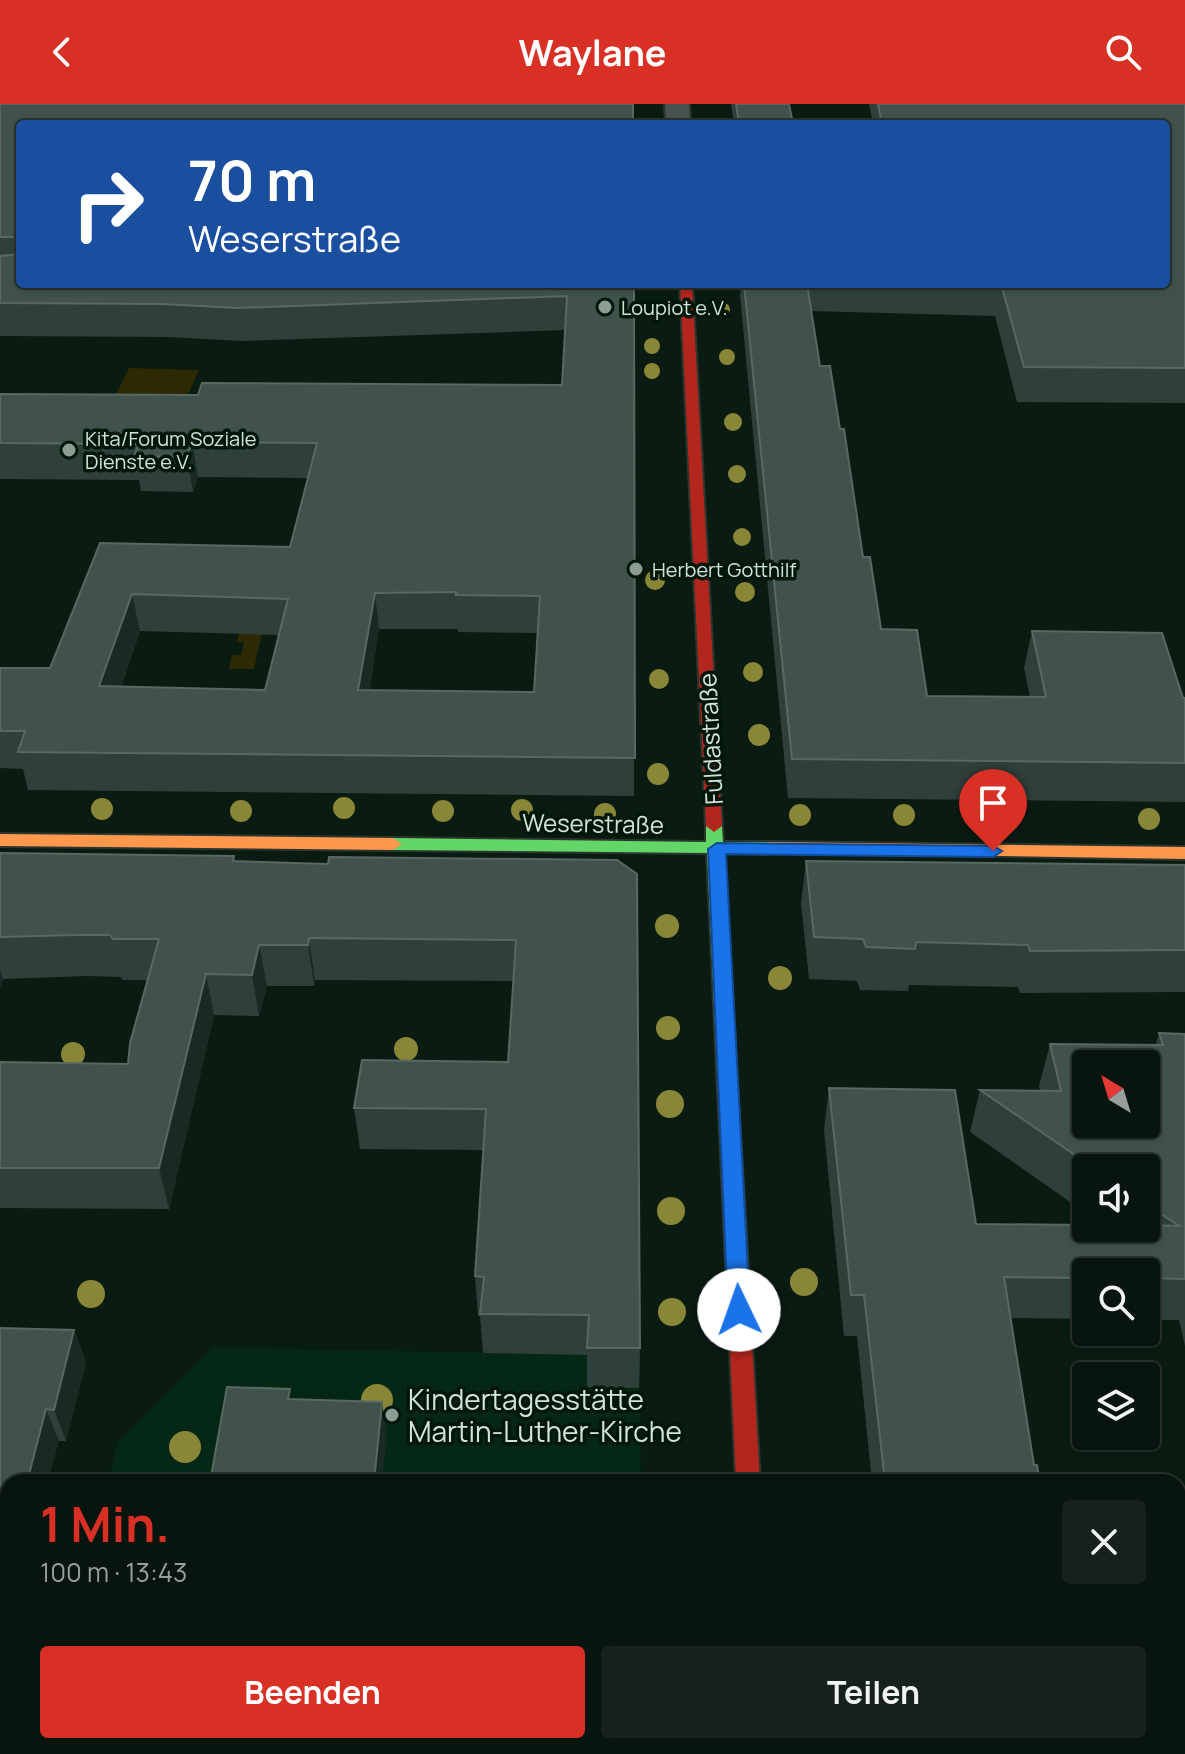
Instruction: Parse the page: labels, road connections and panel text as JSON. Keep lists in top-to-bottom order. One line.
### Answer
{"streets":{"street":["Fuldastraße","Weserstraße"]},"crossings":[["Fuldastraße","Weserstraße"]],"places":["Loupiot e.V.","Kita/Forum Soziale Dienste e.V.","Herbert Gotthilf","Kindertagesstätte Martin-Luther-Kirche"],"north":"top left","page":{"header":"Waylane","turn":["70 m","Weserstraße"],"heading":["1 Min.","100 m · 13:43"],"buttons":["Beenden","Teilen"]}}
